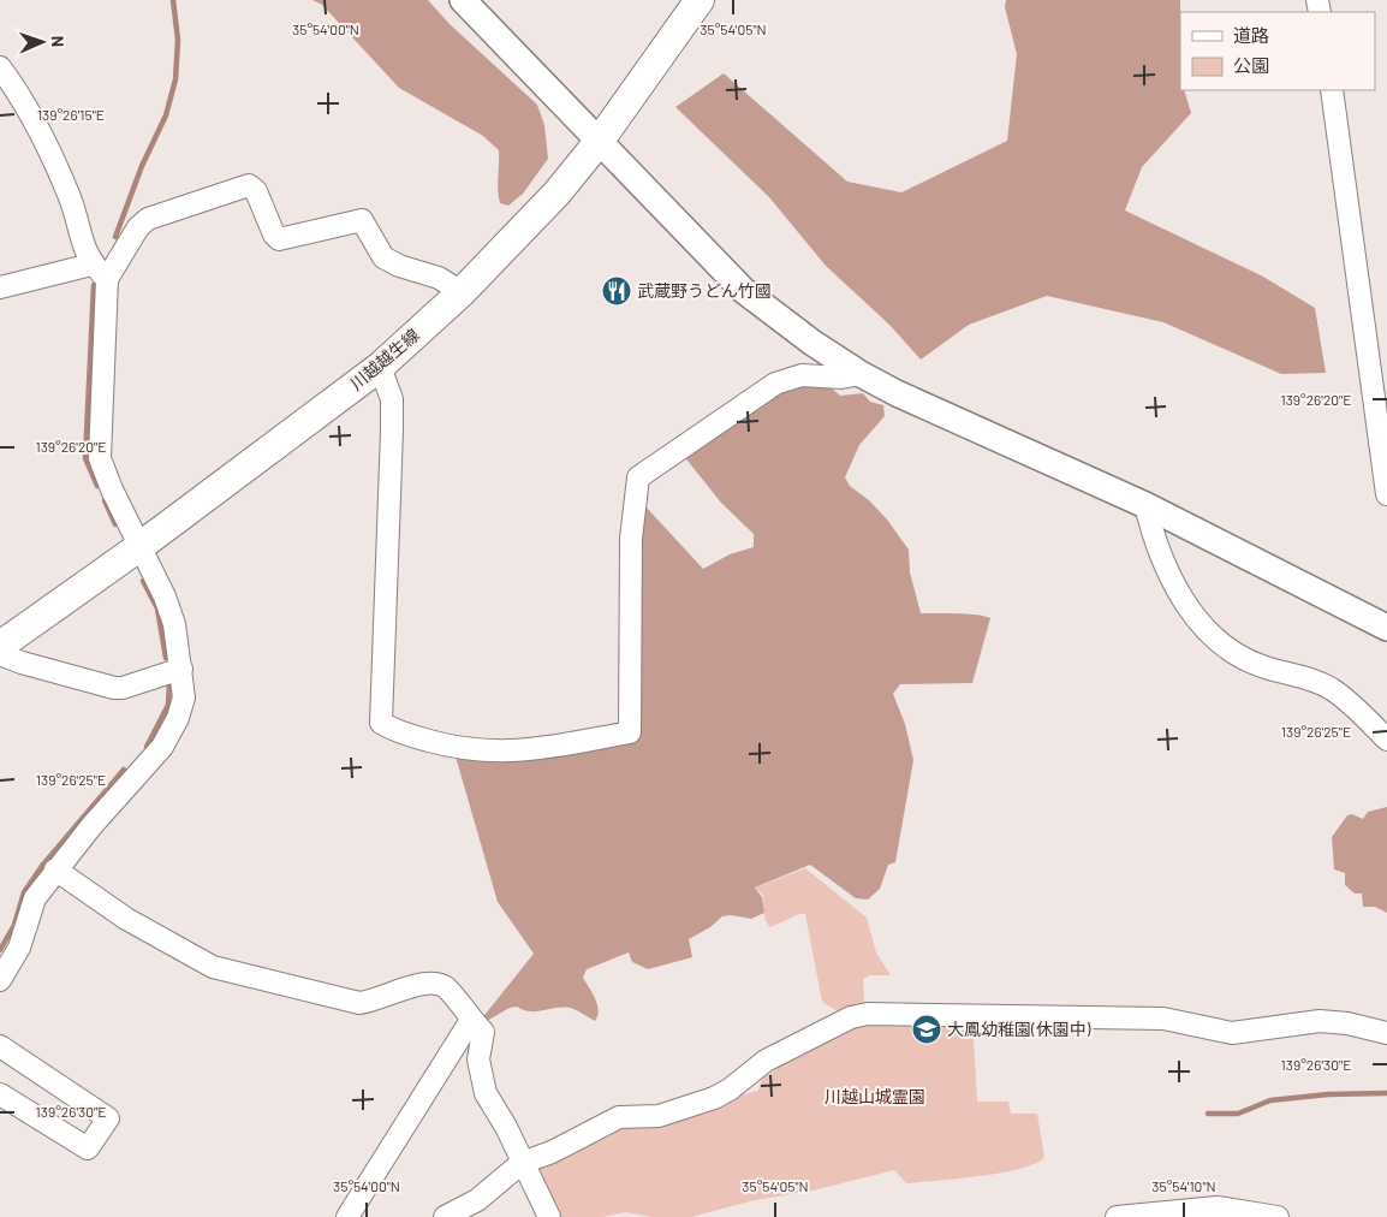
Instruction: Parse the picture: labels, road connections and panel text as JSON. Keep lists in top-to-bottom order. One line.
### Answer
{"streets":{"main road":["川越越生線"]},"parks":["川越山城霊園"],"places":{"restaurant":["武蔵野うどん竹國"],"school or university":["大鳳幼稚園(休園中)"]},"legend":["道路","公園"],"north":"right","coordinates":["35°54'00\"N","35°54'05\"N","139°26'15\"E","139°26'20\"E","139°26'25\"E","139°26'30\"E","35°54'10\"N"]}
